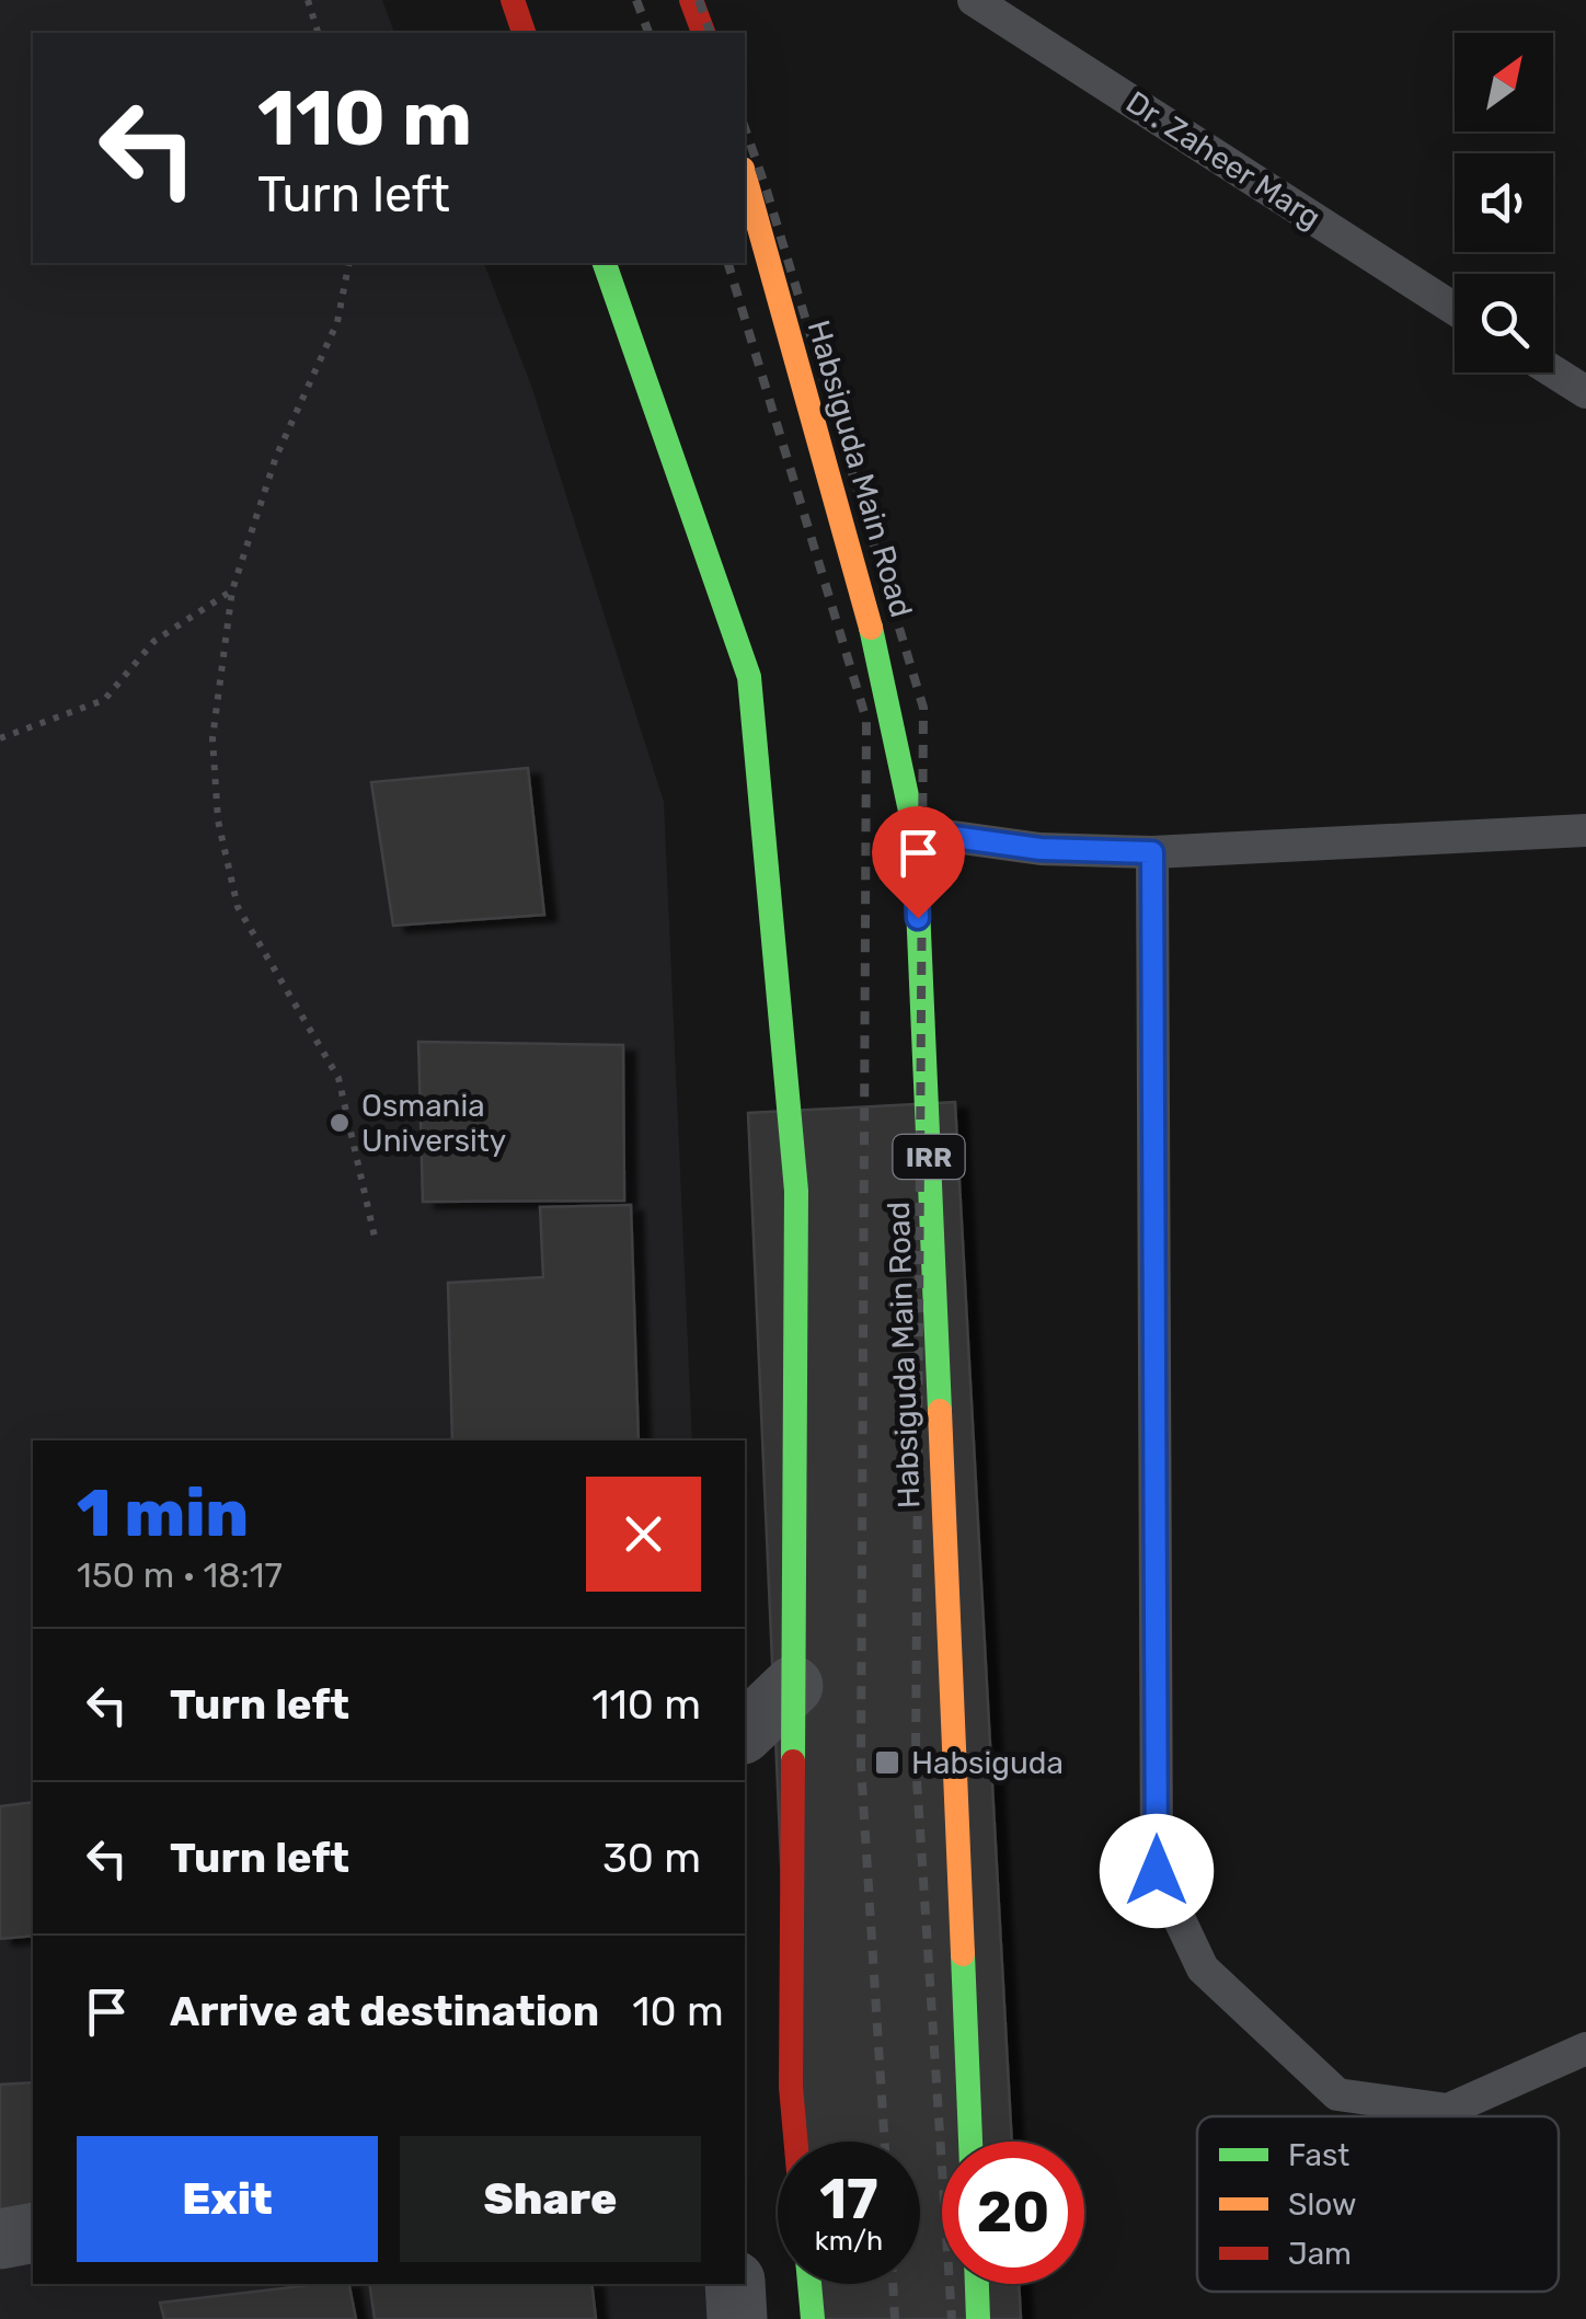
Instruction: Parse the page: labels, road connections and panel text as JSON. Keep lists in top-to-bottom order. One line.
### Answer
{"streets":{"main road":["Habsiguda Main Road","IRR"],"lane":["Dr. Zaheer Marg"]},"places":{"other":["Osmania University"],"transit":["Habsiguda"]},"legend":["Fast","Slow","Jam"],"north":"top right","page":{"turn":["110 m","Turn left"],"heading":["1 min","150 m · 18:17"],"list":[{"name":"Turn left","value":"110 m"},{"name":"Turn left","value":"30 m"},{"name":"Arrive at destination","value":"10 m"}],"buttons":["Exit","Share"],"speed":"17 km/h","limit":"20"}}
